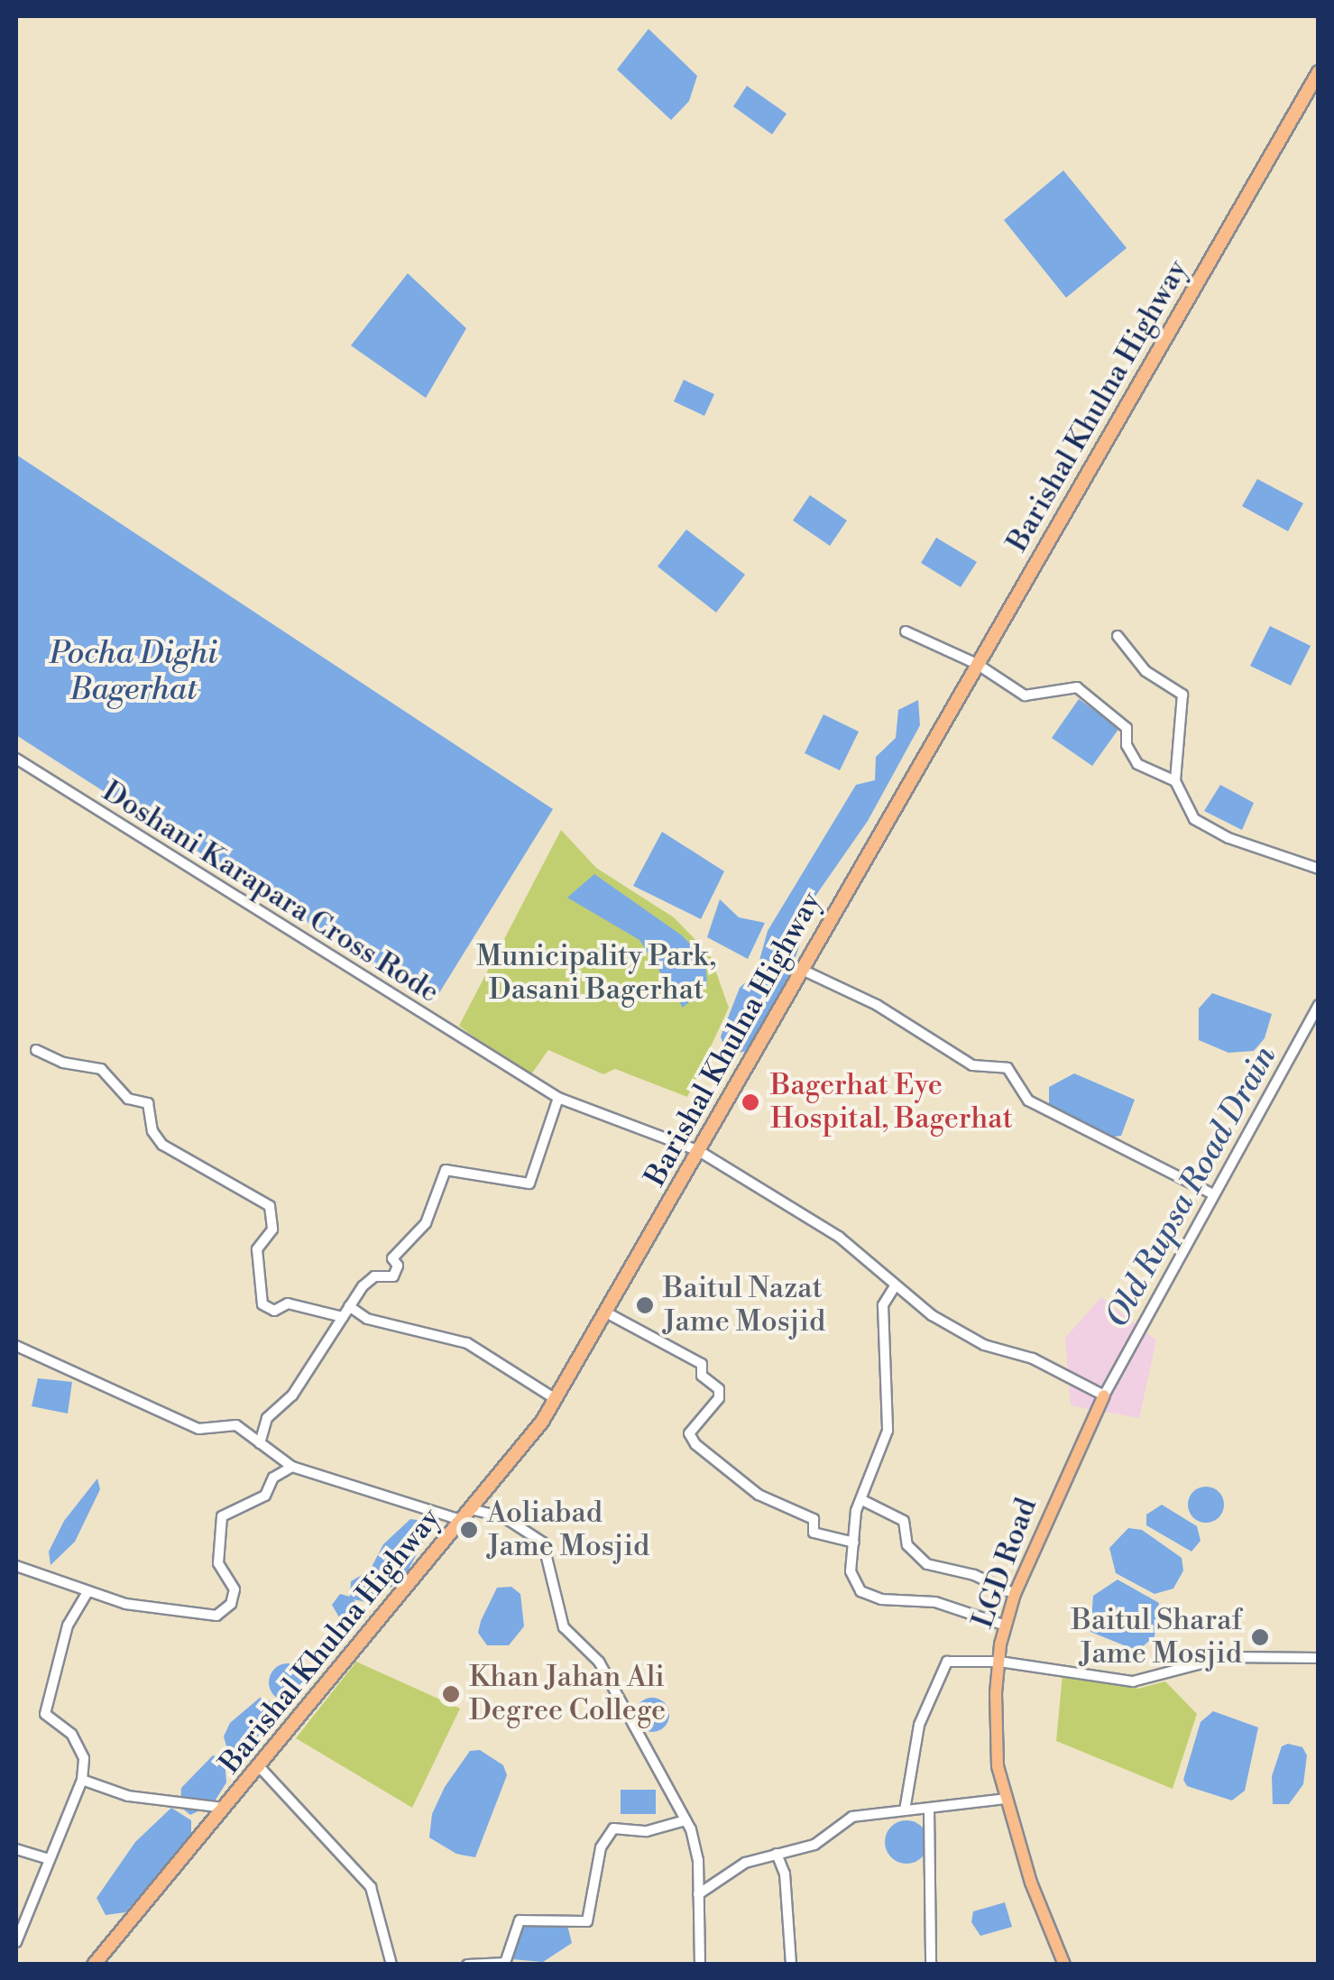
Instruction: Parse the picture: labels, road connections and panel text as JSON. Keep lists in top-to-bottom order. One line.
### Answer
{"streets":{"highway":["Barishal Khulna Highway"],"main road":["LGD Road"],"street":["Doshani Karapara Cross Rode"]},"crossings":[["Barishal Khulna Highway","Doshani Karapara Cross Rode"],["Doshani Karapara Cross Rode","LGD Road"]],"water":["Pocha Dighi Bagerhat","Old Rupsa Road Drain"],"parks":["Municipality Park, Dasani Bagerhat"],"places":["Bagerhat Eye Hospital, Bagerhat","Baitul Nazat Jame Mosjid","Aoliabad Jame Mosjid","Baitul Sharaf Jame Mosjid","Khan Jahan Ali Degree College"]}
